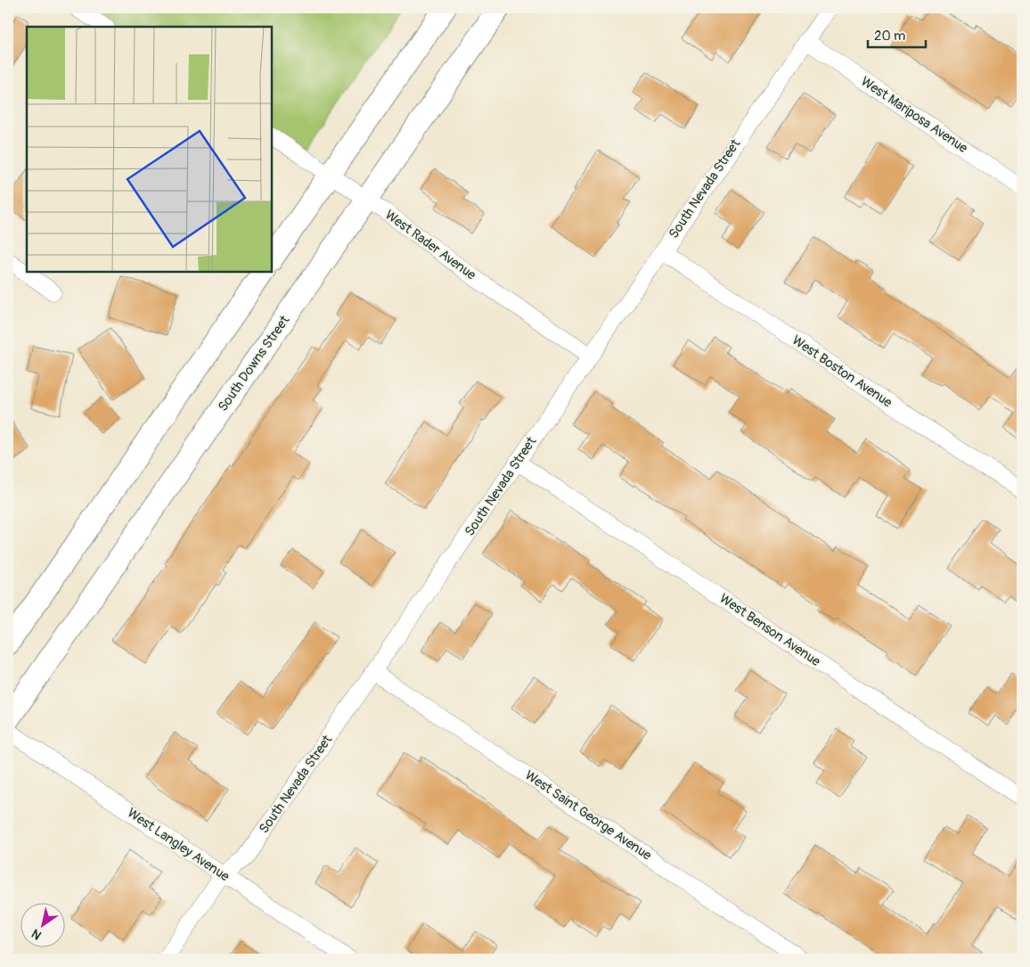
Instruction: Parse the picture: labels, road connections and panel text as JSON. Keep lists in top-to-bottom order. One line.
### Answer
{"streets":{"main road":["South Downs Street"],"street":["West Mariposa Avenue","South Nevada Street","West Rader Avenue","West Boston Avenue","West Benson Avenue","West Saint George Avenue","West Langley Avenue"]},"crossings":[["West Mariposa Avenue","South Nevada Street"],["South Nevada Street","West Rader Avenue"],["South Nevada Street","West Boston Avenue"],["South Nevada Street","West Benson Avenue"],["South Nevada Street","West Saint George Avenue"],["South Nevada Street","West Langley Avenue"],["West Rader Avenue","South Downs Street"]],"scale_bar":"20 m","north":"bottom left"}
